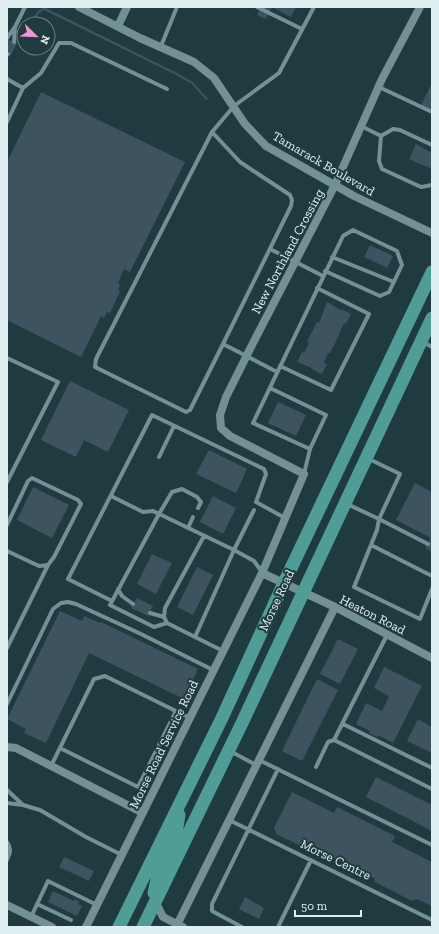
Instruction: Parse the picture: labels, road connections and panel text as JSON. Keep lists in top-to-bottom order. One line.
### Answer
{"streets":{"main road":["Morse Road"],"street":["Tamarack Boulevard","New Northland Crossing","Heaton Road","Morse Road Service Road"],"lane":["Morse Centre"]},"crossings":[["Tamarack Boulevard","New Northland Crossing"],["New Northland Crossing","Morse Road Service Road"],["Morse Road","Heaton Road"]],"scale_bar":"50 m","north":"bottom right"}
